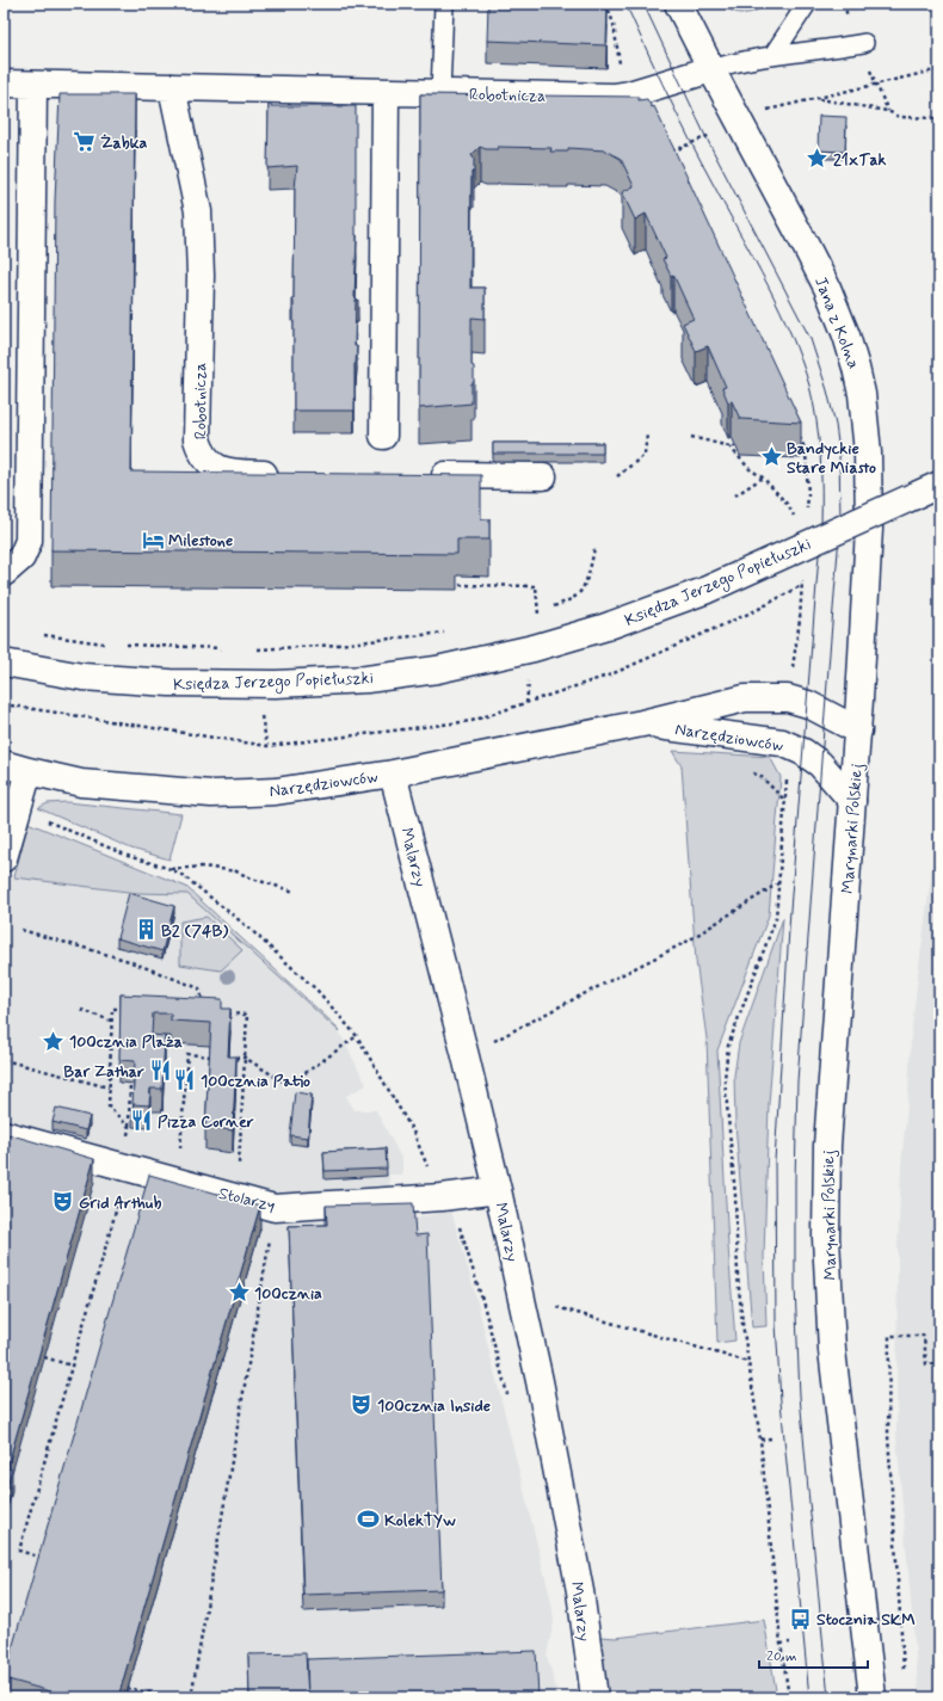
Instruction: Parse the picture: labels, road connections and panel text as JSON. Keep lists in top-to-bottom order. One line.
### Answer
{"streets":{"street":["Robotnicza","Jana z Kolna","Księdza Jerzego Popiełuszki","Narzędziowców","Marynarki Polskiej","Malarzy","Stolarzy"]},"crossings":[["Robotnicza","Jana z Kolna"],["Jana z Kolna","Narzędziowców"],["Jana z Kolna","Marynarki Polskiej"],["Narzędziowców","Marynarki Polskiej"],["Narzędziowców","Malarzy"],["Malarzy","Stolarzy"]],"places":{"supermarket":["Żabka"],"place":["21xTak","Bandyckie Stare Miasto","100cznia Plaża","100cznia"],"hotel":["Milestone"],"building":["B2 (74B)"],"restaurant":["Bar Zathar","100cznia Patio","Pizza Corner"],"theatre":["Grid Arthub","100cznia Inside"],"sports":["KolekTYw"],"bus stop":["Stocznia SKM"]},"scale_bar":"20 m"}
